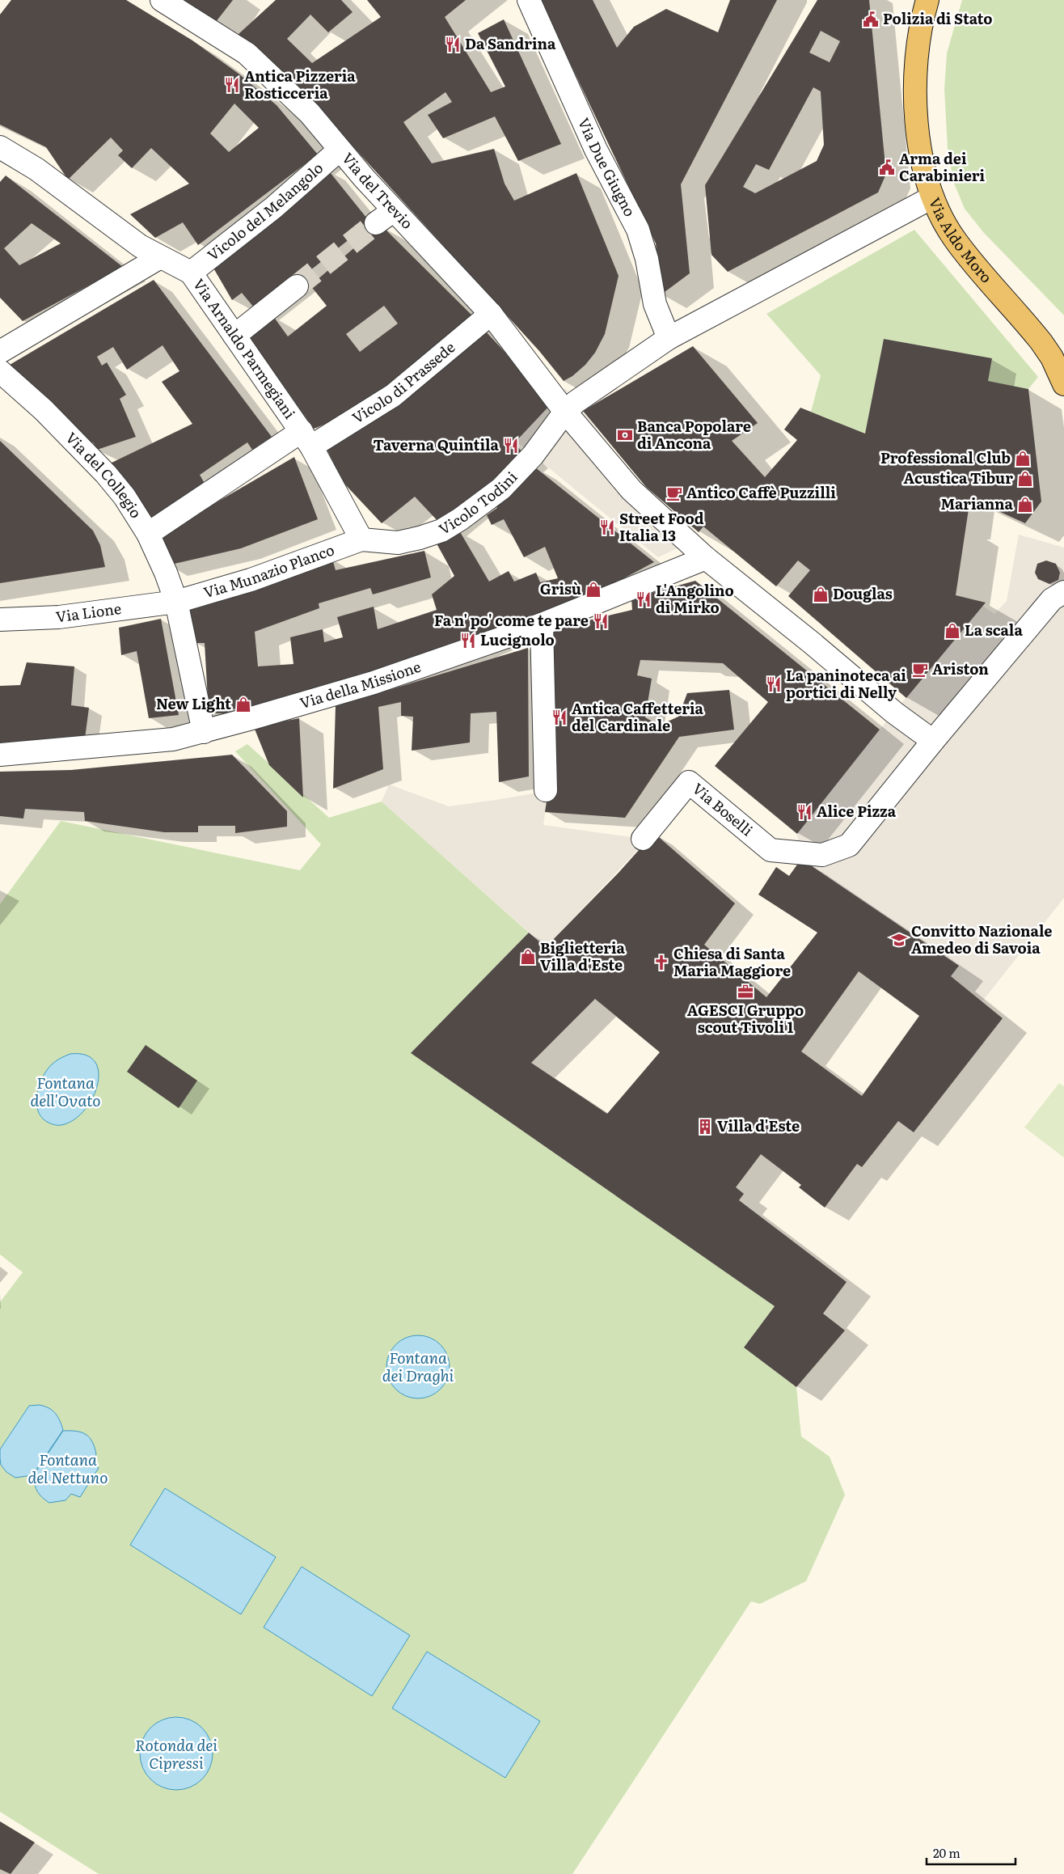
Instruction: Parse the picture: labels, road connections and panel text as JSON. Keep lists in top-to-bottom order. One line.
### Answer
{"streets":{"main road":["Via Aldo Moro"],"street":["Via Due Giugno","Via del Trevio","Vicolo del Melangolo","Via Arnaldo Parmegiani","Vicolo di Prassede","Via del Collegio","Vicolo Todini","Via Munazio Planco","Via Lione","Via della Missione","Via Boselli"]},"crossings":[["Via del Trevio","Vicolo del Melangolo"],["Via del Trevio","Vicolo di Prassede"],["Via del Trevio","Vicolo Todini"],["Via del Trevio","Via della Missione"],["Via del Trevio","Via Boselli"],["Vicolo del Melangolo","Via Arnaldo Parmegiani"],["Via Arnaldo Parmegiani","Vicolo di Prassede"],["Via Arnaldo Parmegiani","Vicolo Todini"],["Via Arnaldo Parmegiani","Via Munazio Planco"],["Vicolo di Prassede","Via del Collegio"],["Via del Collegio","Via Munazio Planco"],["Via del Collegio","Via Lione"],["Via del Collegio","Via della Missione"],["Vicolo Todini","Via Munazio Planco"],["Via Munazio Planco","Via Lione"]],"water":["Fontana dell'Ovato","Fontana dei Draghi","Fontana del Nettuno","Rotonda dei Cipressi"],"places":{"public building":["Polizia di Stato","Arma dei Carabinieri"],"restaurant":["Da Sandrina","Antica Pizzeria Rosticceria","Taverna Quintila","Street Food Italia 13","L'Angolino di Mirko","Fa n' po' come te pare","Lucignolo","La paninoteca ai portici di Nelly","Antica Caffetteria del Cardinale","Alice Pizza"],"bank":["Banca Popolare di Ancona"],"shop":["Professional Club","Acustica Tibur","Marianna","Grisù","Douglas","La scala","New Light","Biglietteria Villa d'Este"],"cafe":["Antico Caffè Puzzilli","Ariston"],"school or university":["Convitto Nazionale Amedeo di Savoia"],"church":["Chiesa di Santa Maria Maggiore"],"office":["AGESCI Gruppo scout Tivoli 1"],"building":["Villa d'Este"]},"scale_bar":"20 m"}
